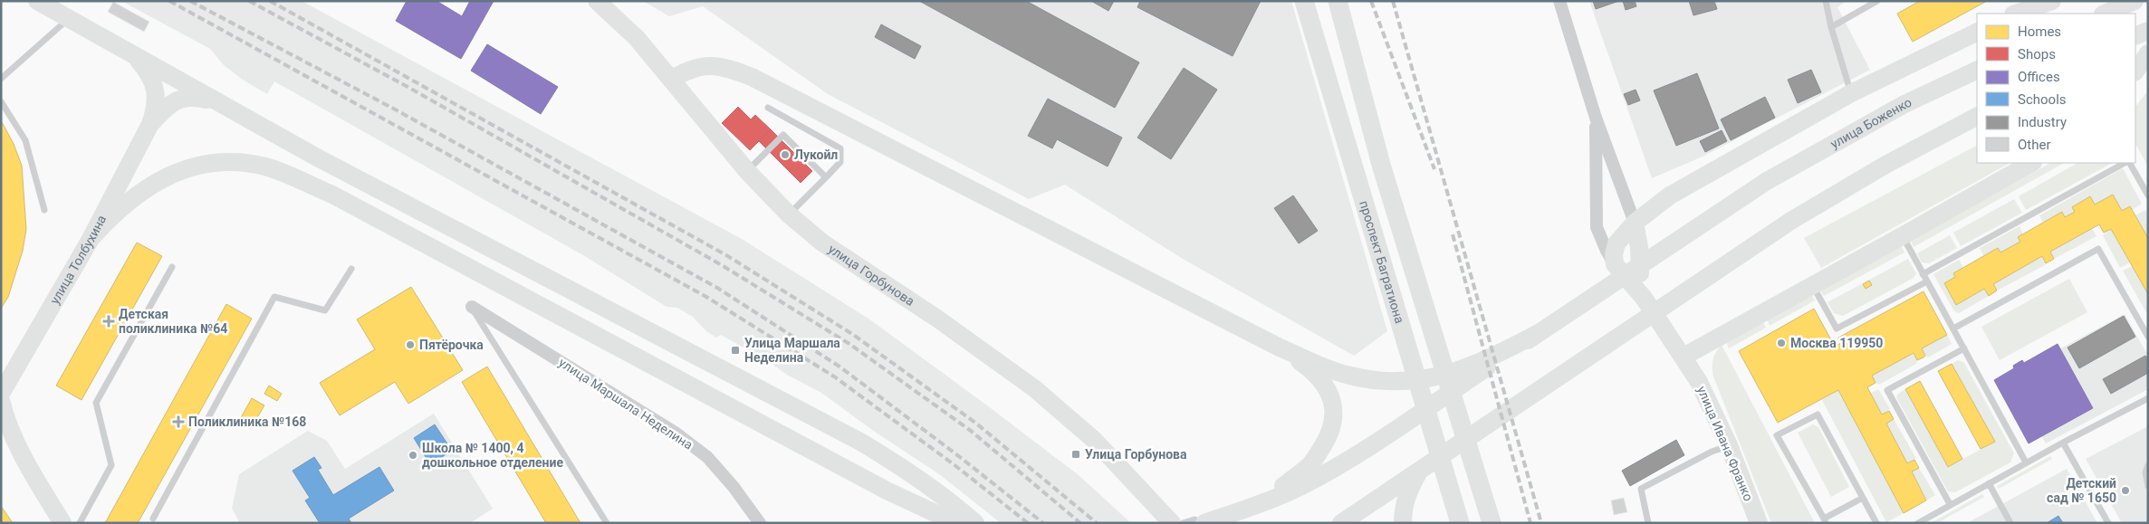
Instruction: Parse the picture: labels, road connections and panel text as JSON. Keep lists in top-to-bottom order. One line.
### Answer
{"streets":{"main road":["проспект Багратиона"],"street":["улица Боженко","улица Толбухина","улица Горбунова","улица Маршала Неделина","улица Ивана Франко"]},"places":{"other":["Лукойл","Москва 119950","Пятёрочка","Школа № 1400, 4 дошкольное отделение","Детский сад № 1650"],"health":["Детская поликлиника №64","Поликлиника №168"],"transit":["Улица Маршала Неделина","Улица Горбунова"]},"legend":["Homes","Shops","Offices","Schools","Industry","Other"]}
